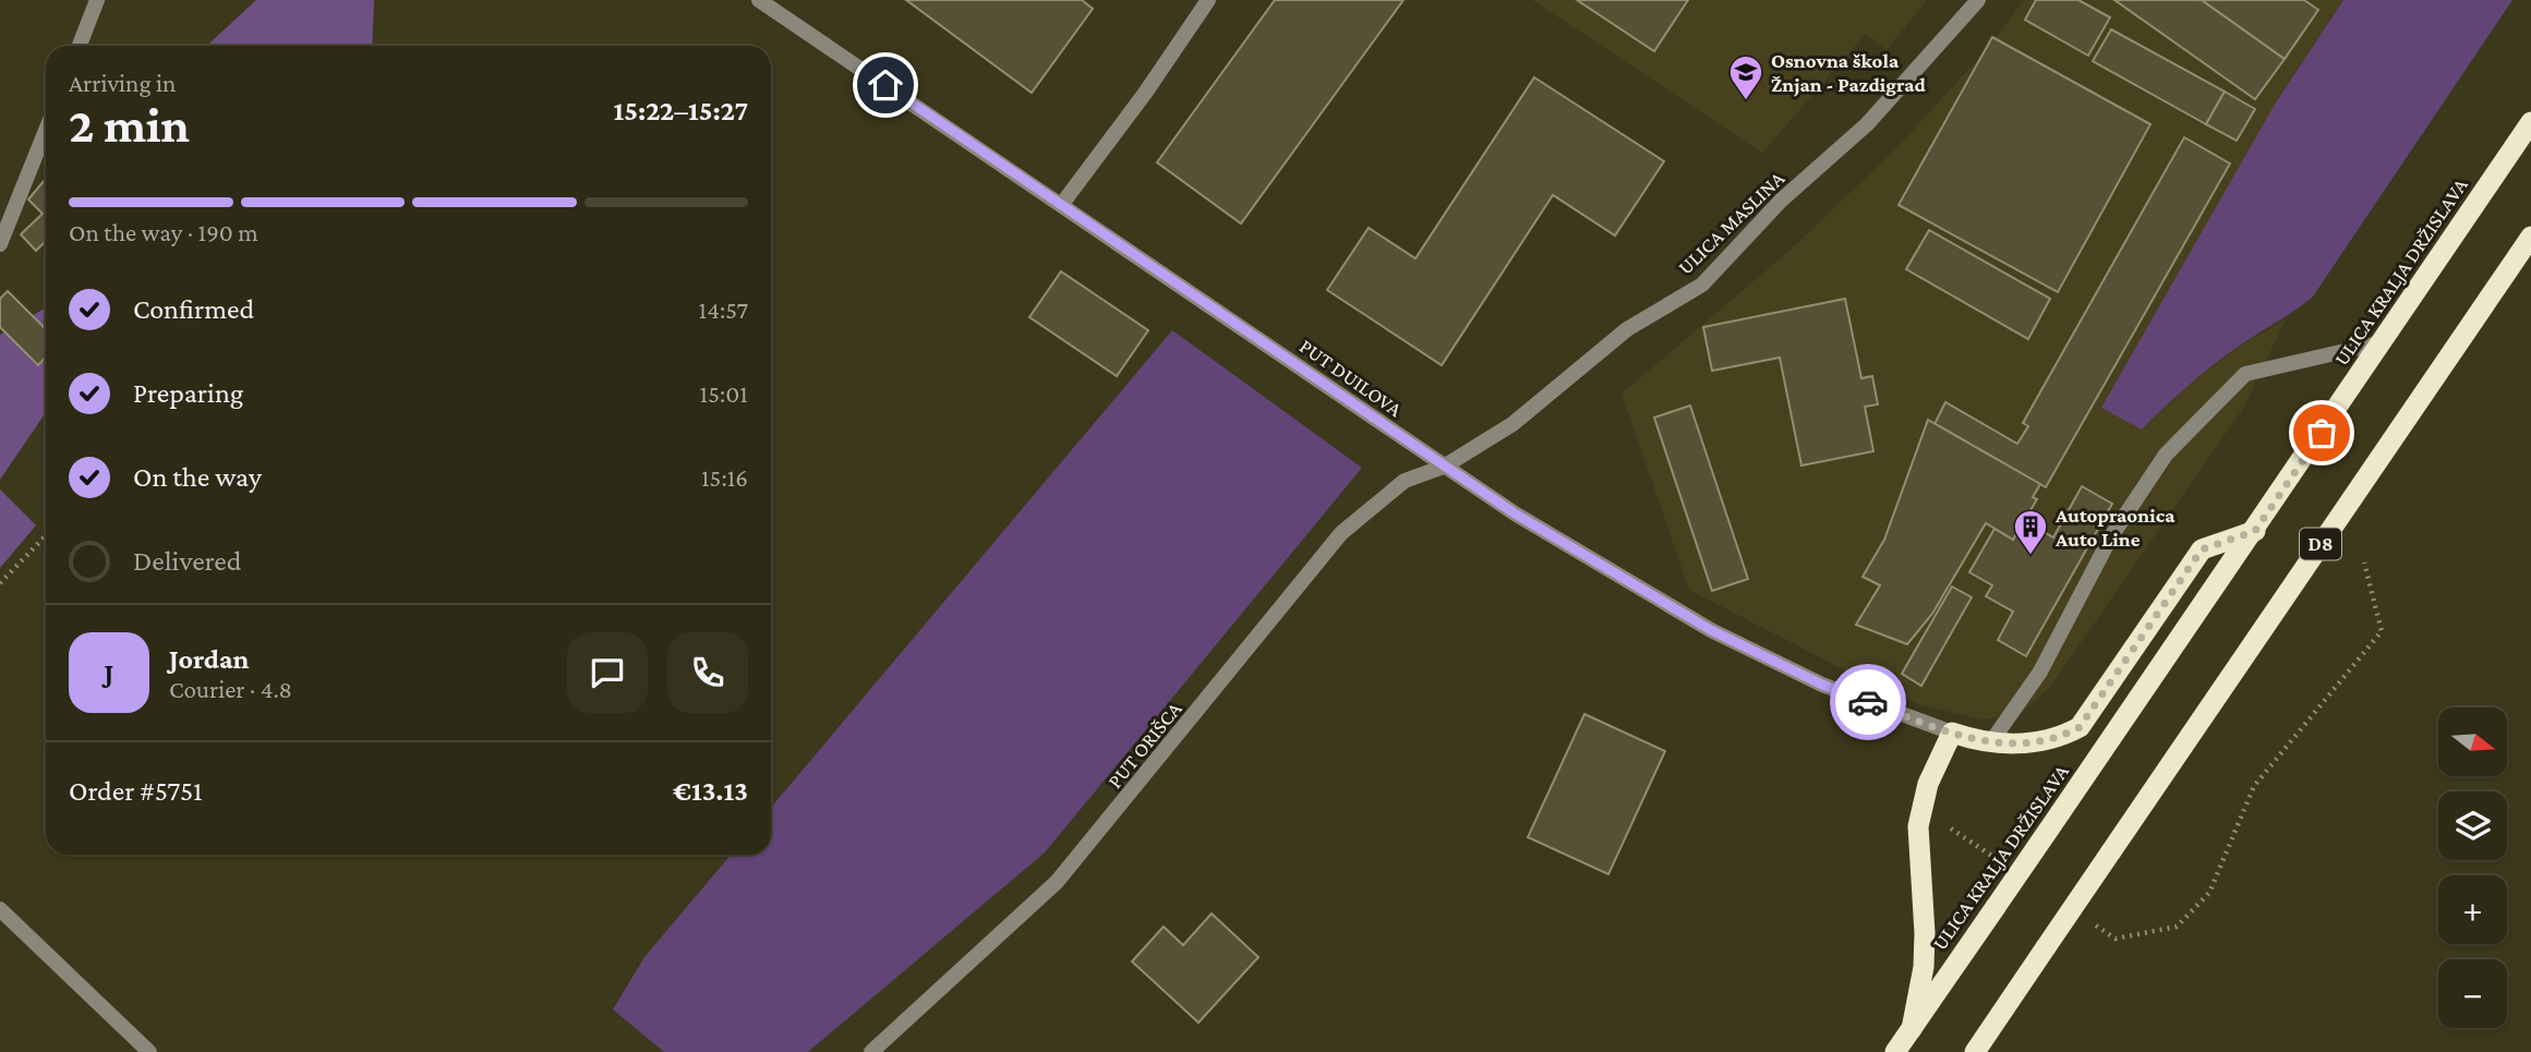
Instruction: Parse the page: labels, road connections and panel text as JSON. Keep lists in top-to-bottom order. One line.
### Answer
{"streets":{"highway":["ULICA KRALJA DRŽISLAVA","D8"],"street":["ULICA MASLINA","PUT DUILOVA","PUT ORIŠCA"]},"crossings":[["ULICA MASLINA","PUT DUILOVA"],["ULICA MASLINA","PUT ORIŠCA"],["PUT DUILOVA","PUT ORIŠCA"]],"places":{"school or university":["Osnovna škola Žnjan - Pazdigrad"],"building":["Autopraonica Auto Line"]},"north":"right","page":{"heading":["2 min","Arriving in","15:22–15:27"],"panel":["Jordan","Courier · 4.8","Order #5751","€13.13"],"bar":"On the way · 190 m","list":[["Confirmed","14:57"],["Preparing","15:01"],["On the way","15:16"],"Delivered"],"round":"J","map_buttons":["+","−"]}}
